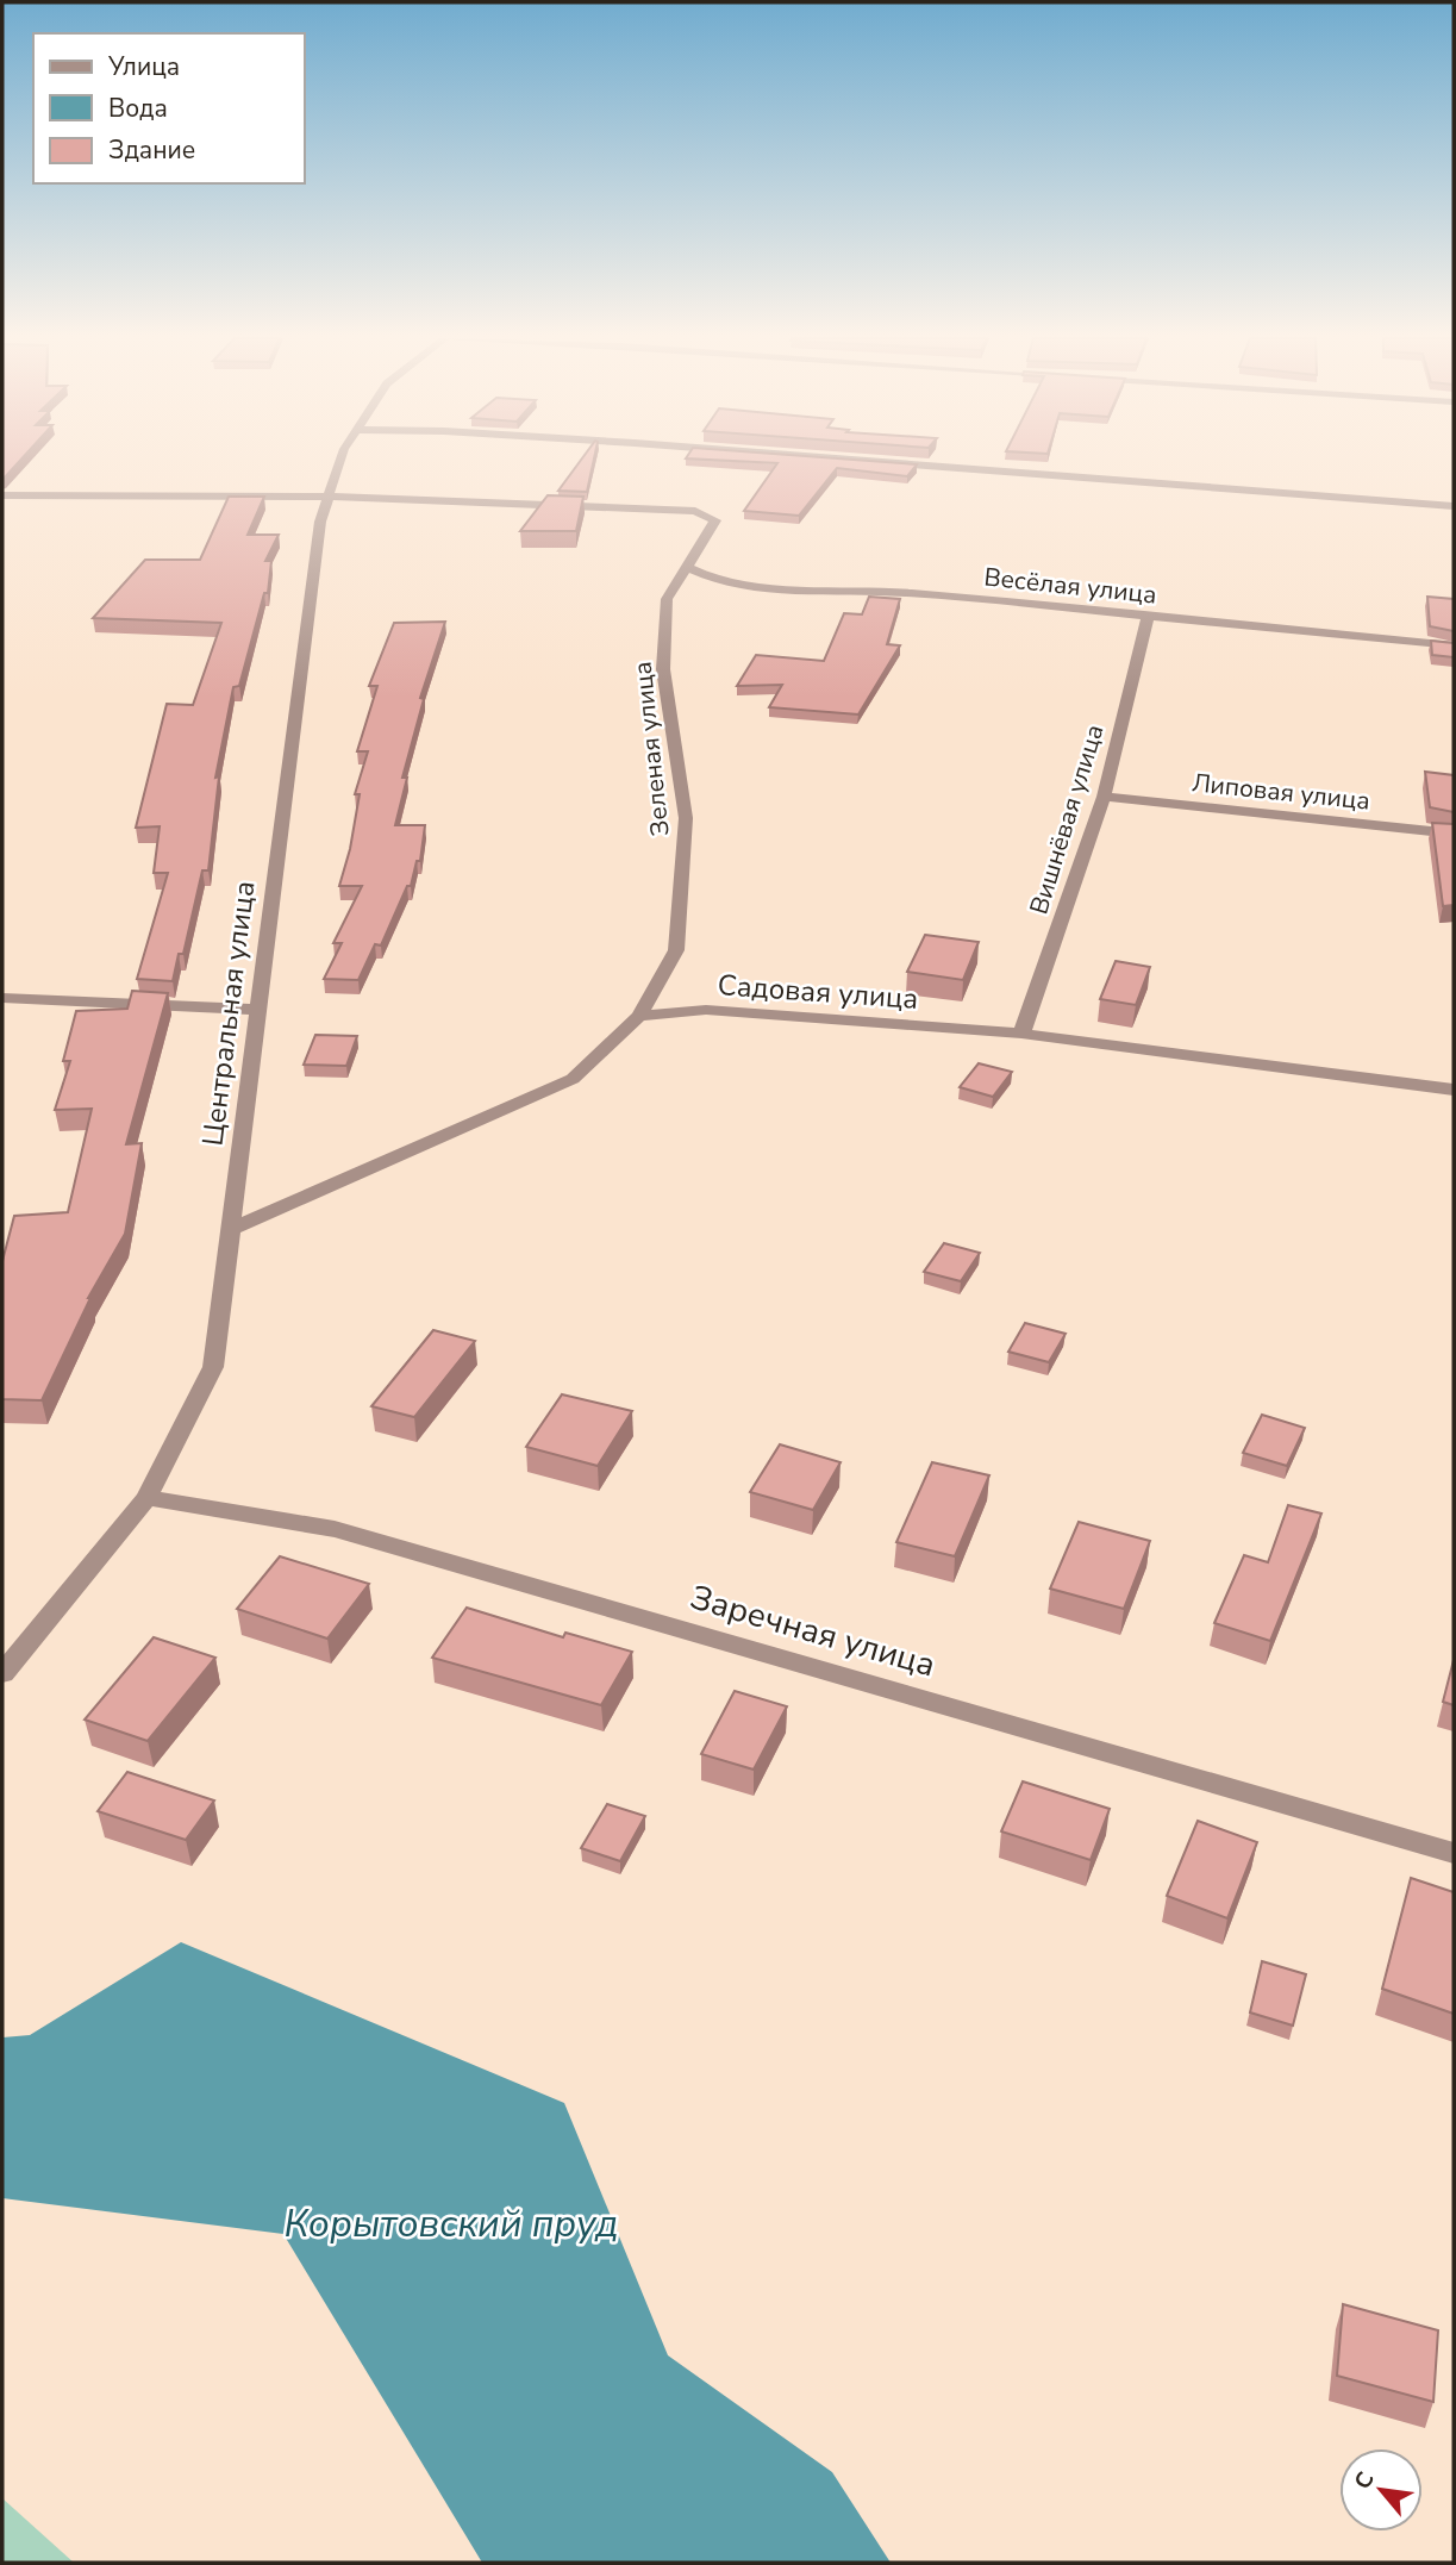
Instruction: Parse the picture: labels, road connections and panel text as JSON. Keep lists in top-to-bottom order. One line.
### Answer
{"streets":{"street":["Весёлая улица","Зеленая улица","Липовая улица","Вишнёвая улица","Садовая улица","Центральная улица","Заречная улица"]},"crossings":[["Весёлая улица","Зеленая улица"],["Весёлая улица","Вишнёвая улица"],["Зеленая улица","Садовая улица"],["Зеленая улица","Центральная улица"],["Липовая улица","Вишнёвая улица"],["Вишнёвая улица","Садовая улица"],["Центральная улица","Заречная улица"]],"water":["Корытовский пруд"],"legend":["Улица","Вода","Здание"],"north":"top left"}
